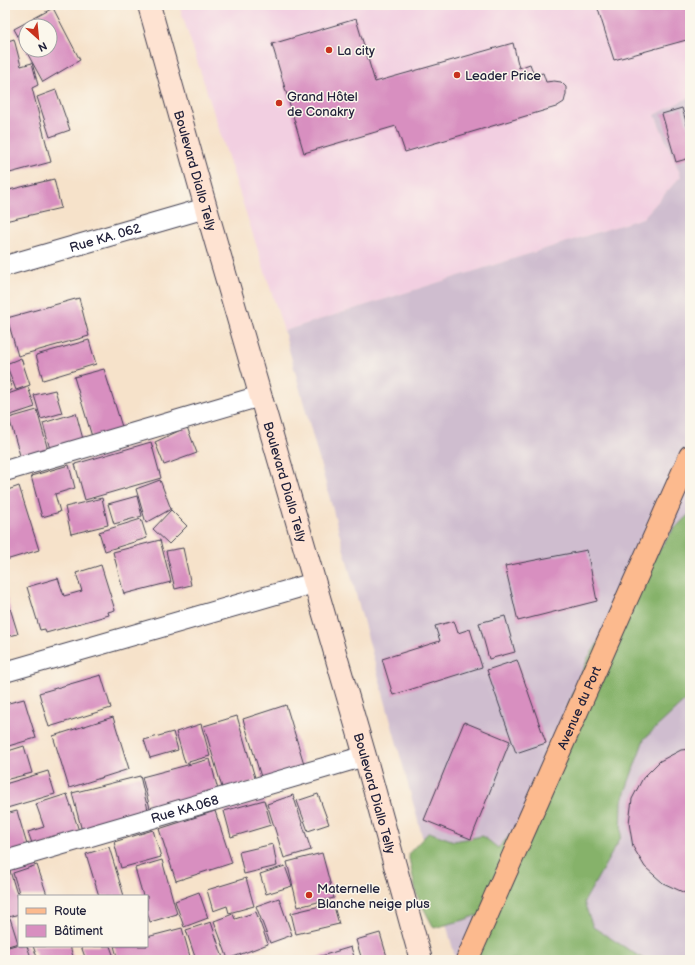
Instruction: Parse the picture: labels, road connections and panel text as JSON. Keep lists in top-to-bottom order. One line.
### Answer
{"streets":{"main road":["Avenue du Port"],"street":["Boulevard Diallo Telly","Rue KA. 062","Rue KA.068"]},"crossings":[["Boulevard Diallo Telly","Rue KA. 062"],["Boulevard Diallo Telly","Rue KA.068"]],"places":["La city","Leader Price","Grand Hôtel de Conakry","Maternelle Blanche neige plus"],"legend":["Route","Bâtiment"],"north":"bottom right"}
